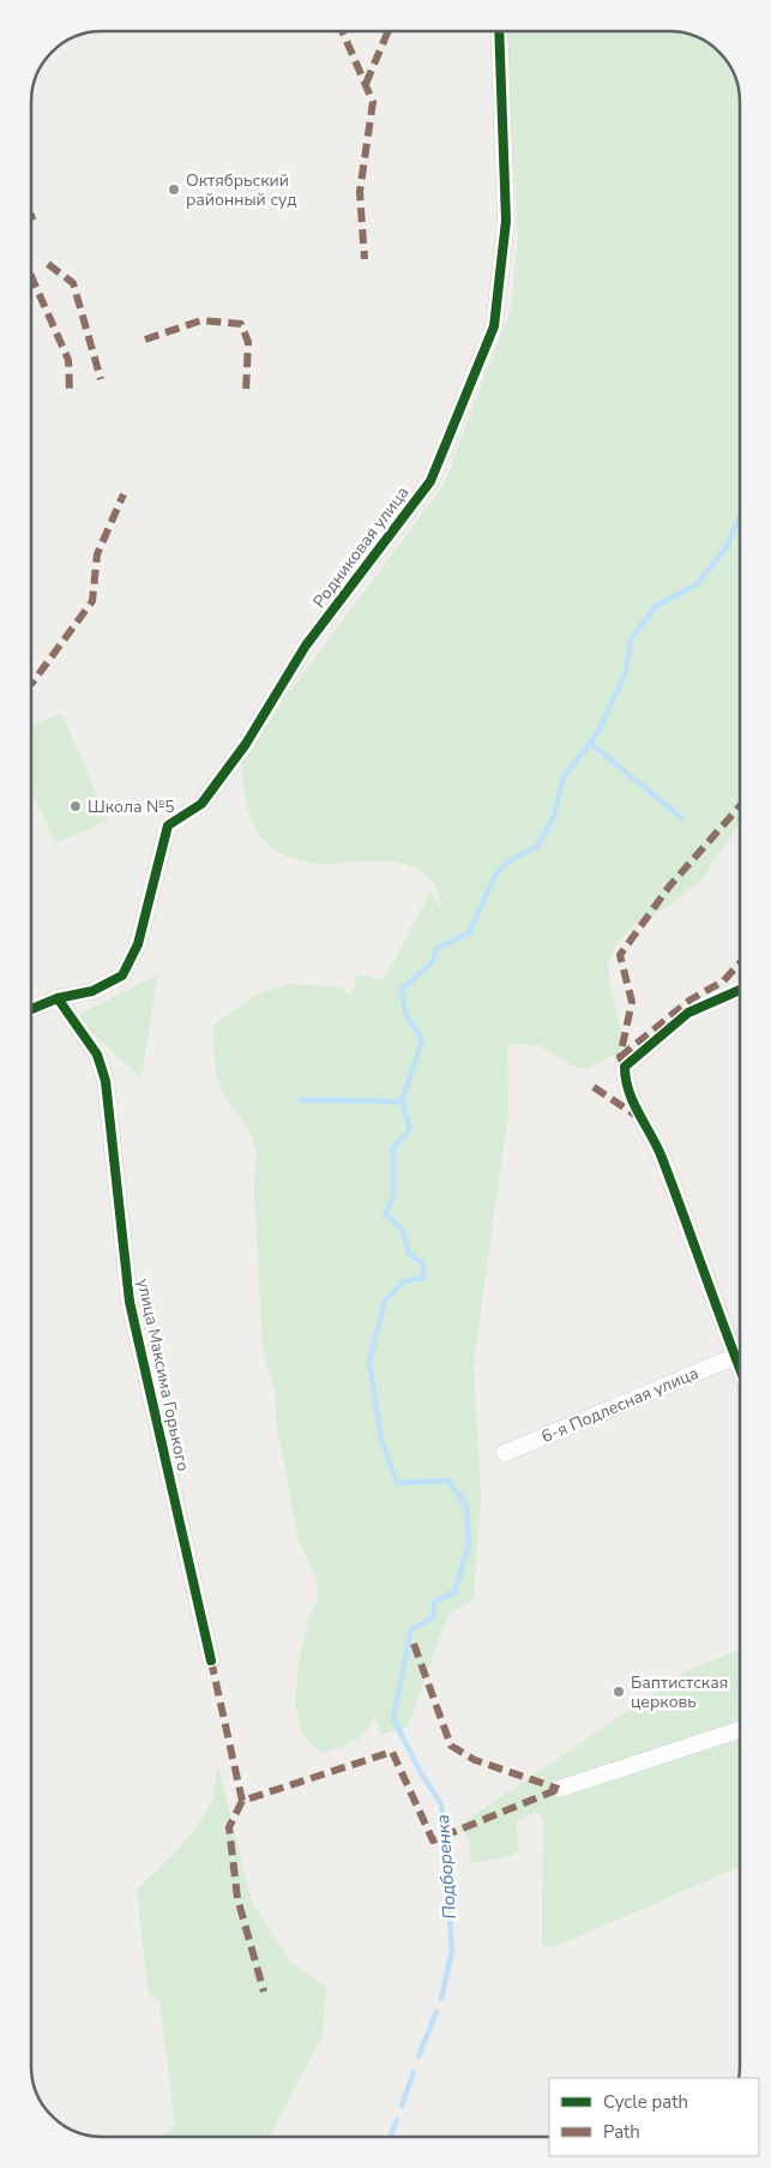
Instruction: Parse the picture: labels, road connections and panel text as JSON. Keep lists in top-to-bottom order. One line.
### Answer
{"streets":{"street":["Родниковая улица","улица Максима Горького","6-я Подлесная улица"]},"crossings":[["Родниковая улица","улица Максима Горького"]],"water":["Подборенка"],"places":["Октябрьский районный суд","Школа №5","Баптистская церковь"],"legend":["Cycle path","Path"]}
